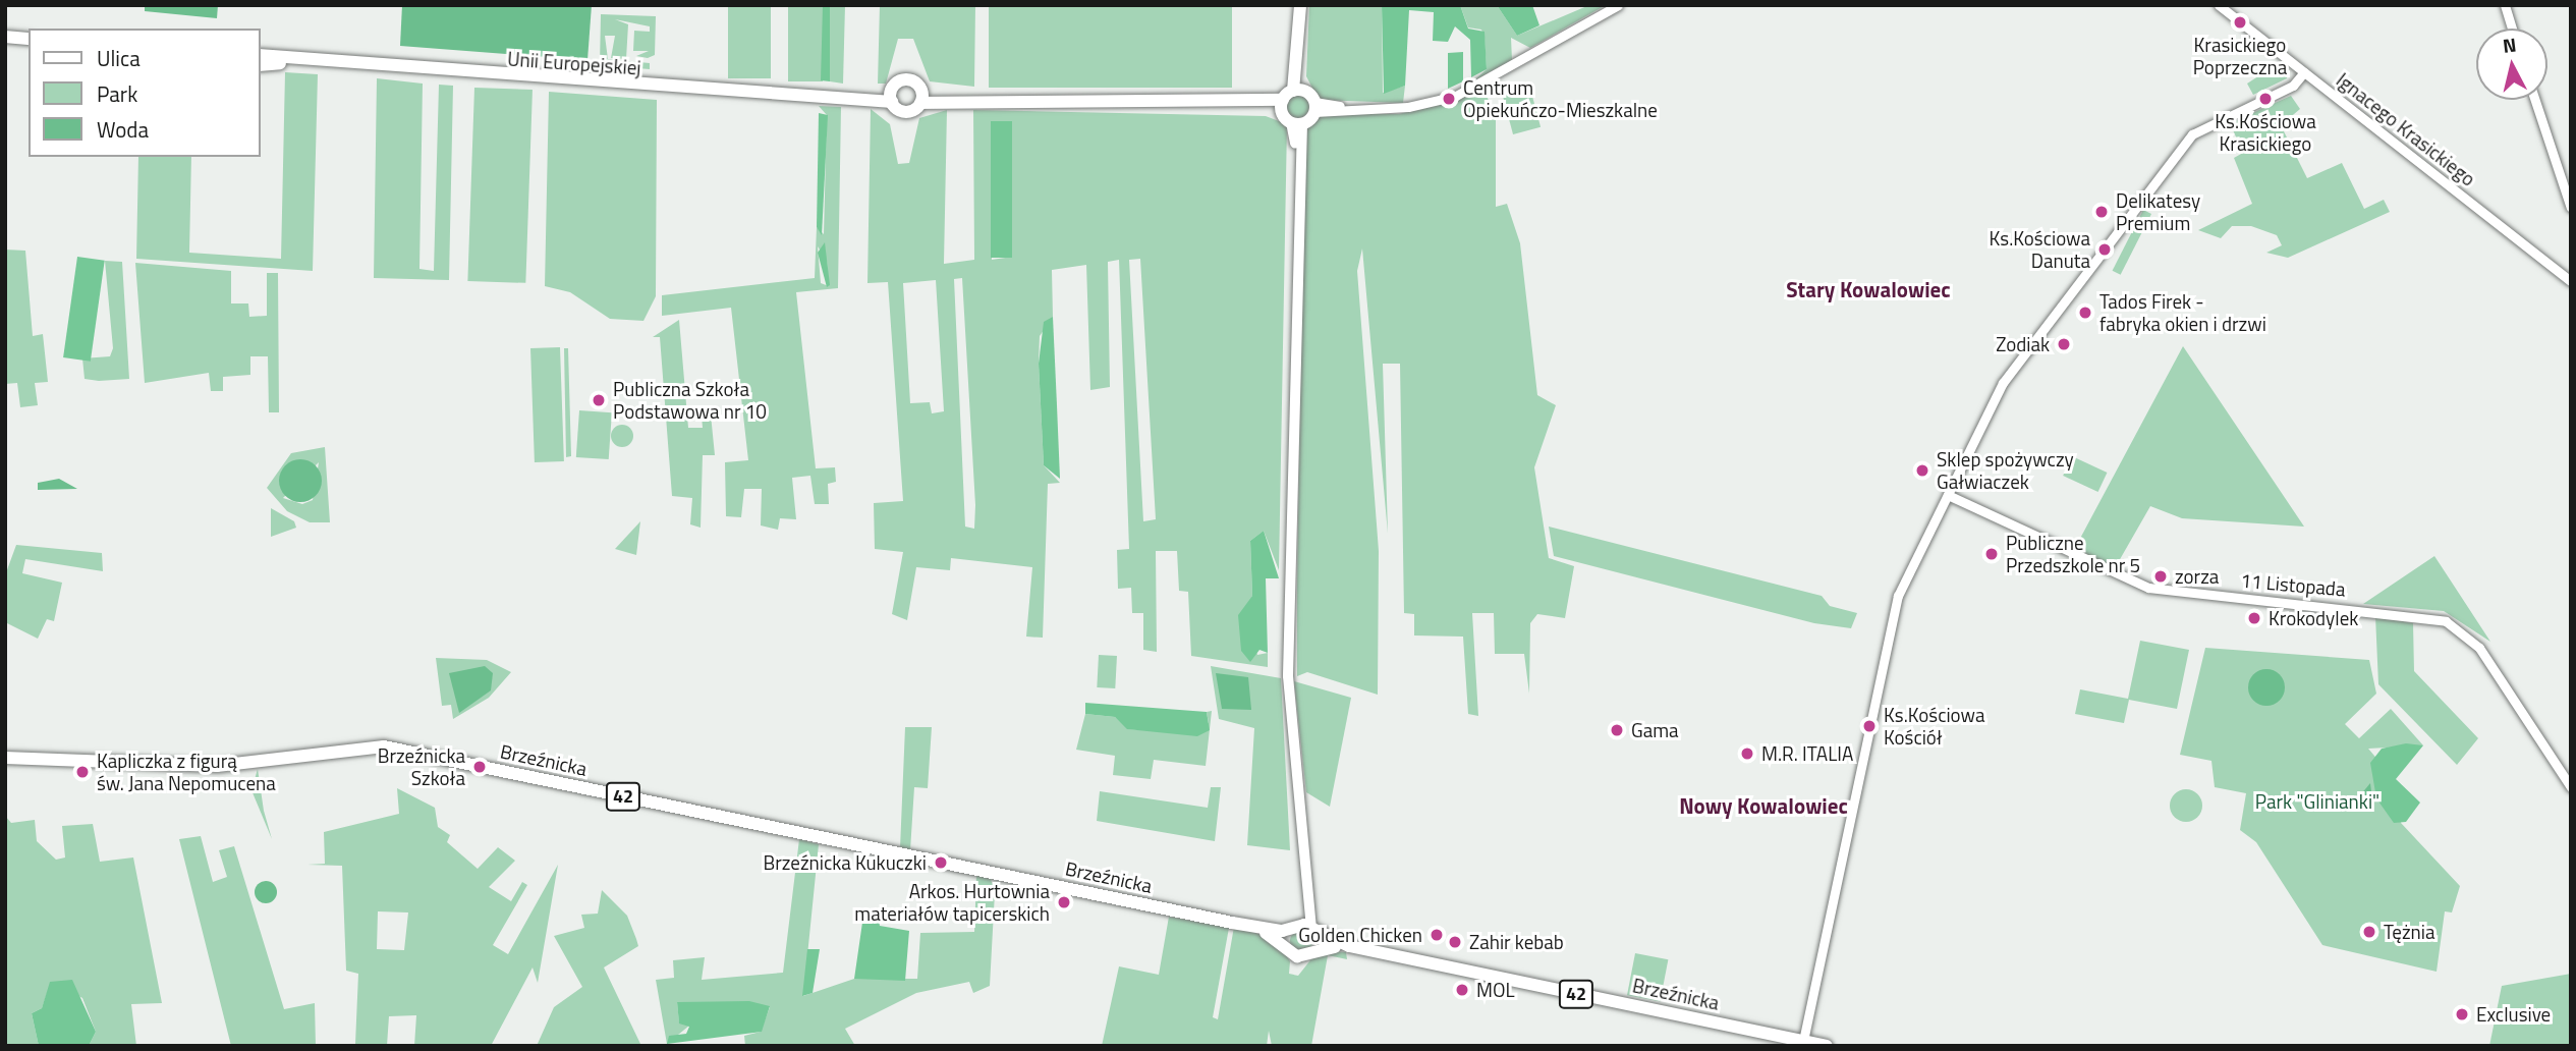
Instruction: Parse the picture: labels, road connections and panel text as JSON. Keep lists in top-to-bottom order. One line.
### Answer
{"streets":{"main road":["Unii Europejskiej","Brzeźnicka","42"],"street":["Ignacego Krasickiego","11 Listopada"]},"crossings":[["Brzeźnicka","42"]],"districts":["Stary Kowalowiec","Nowy Kowalowiec"],"parks":["Park \"Glinianki\""],"places":["Krasickiego Poprzeczna","Centrum Opiekuńczo-Mieszkalne","Ks.Kościowa Krasickiego","Delikatesy Premium","Ks.Kościowa Danuta","Tados Firek - fabryka okien i drzwi","Zodiak","Publiczna Szkoła Podstawowa nr 10","Sklep spożywczy Gałwiaczek","Publiczne Przedszkole nr 5","zorza","Krokodylek","Ks.Kościowa Kościół","Gama","M.R. ITALIA","Brzeźnicka Szkoła","Kapliczka z figurą św. Jana Nepomucena","Brzeźnicka Kukuczki","Arkos. Hurtownia materiałów tapicerskich","Tężnia","Golden Chicken","Zahir kebab","MOL","Exclusive"],"legend":["Ulica","Park","Woda"],"north":"top"}
